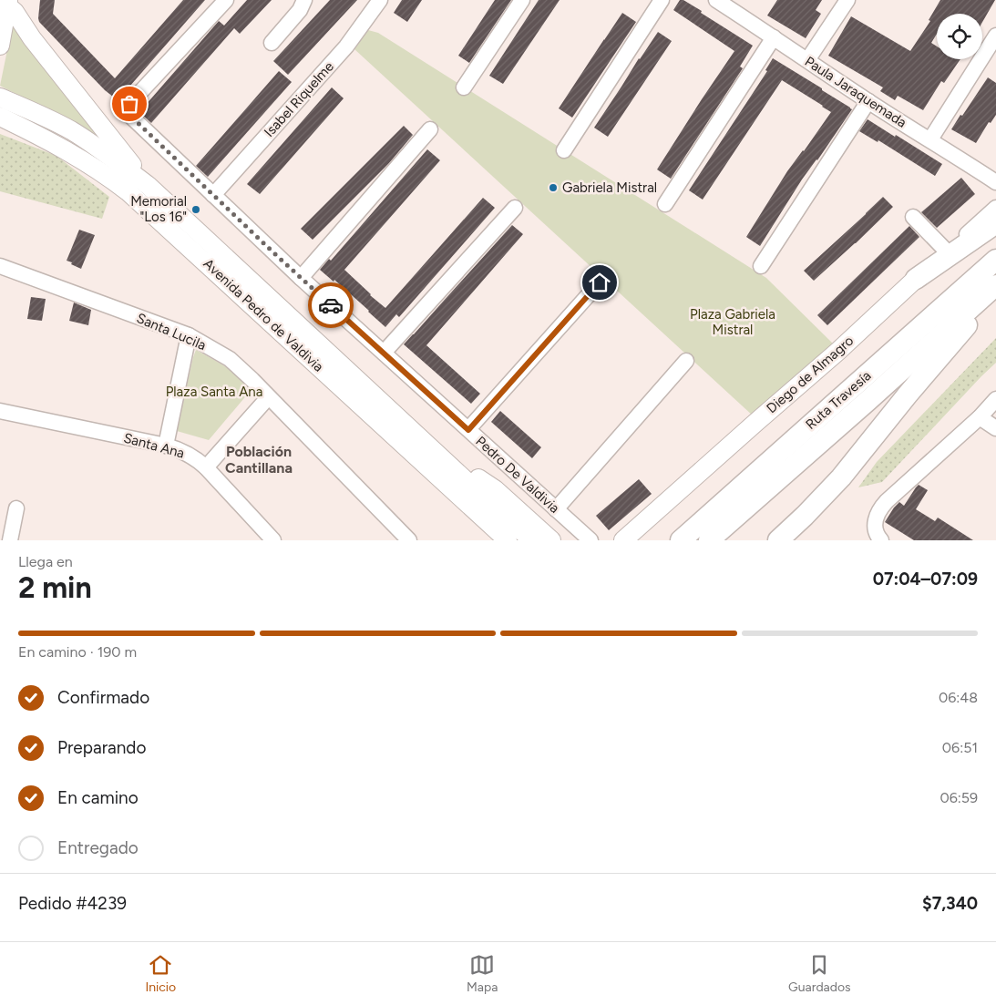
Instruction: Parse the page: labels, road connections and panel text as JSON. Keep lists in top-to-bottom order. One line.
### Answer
{"streets":{"highway":["Ruta Travesía"],"main road":["Avenida Pedro de Valdivia","Diego de Almagro"],"street":["Paula Jaraquemada","Isabel Riquelme","Santa Lucila","Santa Ana","Pedro De Valdivia"]},"crossings":[["Isabel Riquelme","Pedro De Valdivia"]],"districts":["Población Cantillana"],"parks":["Plaza Gabriela Mistral","Plaza Santa Ana"],"places":["Gabriela Mistral","Memorial \"Los 16\""],"page":{"heading":["2 min","Llega en","07:04–07:09"],"panel":["Pedido #4239","$7,340"],"bar":"En camino · 190 m","list":[["Confirmado","06:48"],["Preparando","06:51"],["En camino","06:59"],"Entregado"],"tabs":["Inicio","Mapa","Guardados"]}}
